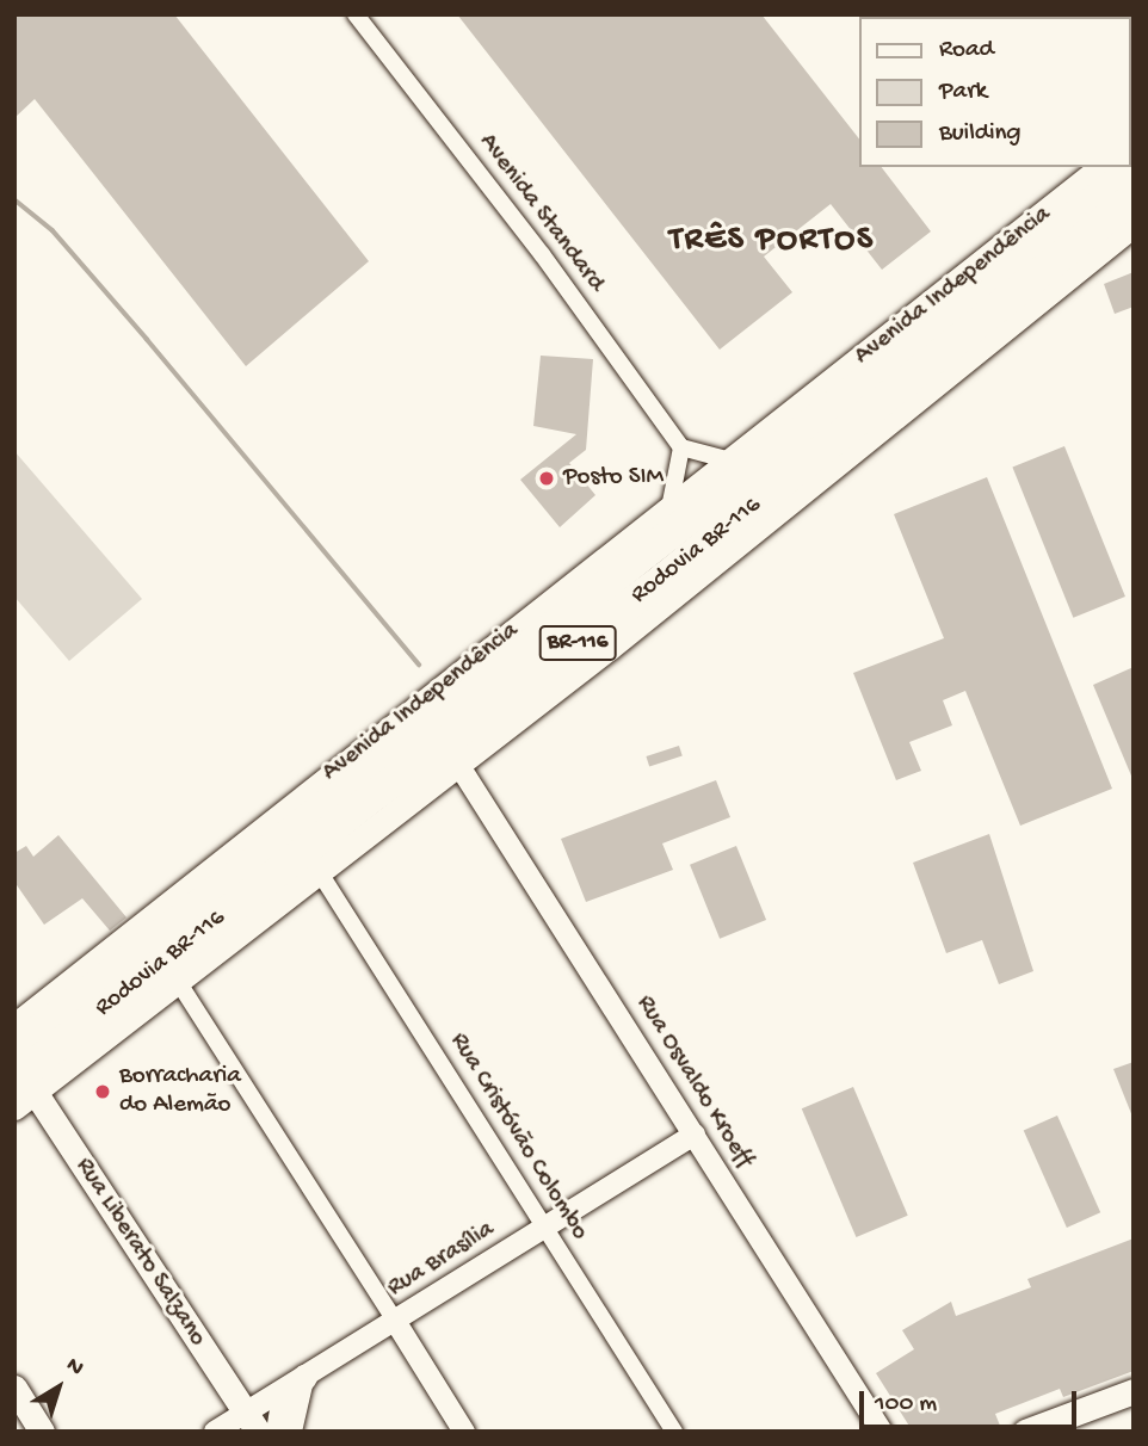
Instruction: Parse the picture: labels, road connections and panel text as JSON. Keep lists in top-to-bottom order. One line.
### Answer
{"streets":{"highway":["Rodovia BR-116","BR-116"],"main road":["Avenida Independência","Rua Liberato Salzano"],"street":["Avenida Standard","Rua Osvaldo Kroeff","Rua Cristóvão Colombo","Rua Brasília"]},"crossings":[["Rodovia BR-116","Rua Osvaldo Kroeff"],["Rodovia BR-116","Rua Cristóvão Colombo"],["Rodovia BR-116","Rua Liberato Salzano"],["Rua Osvaldo Kroeff","Rua Brasília"],["Rua Cristóvão Colombo","Rua Brasília"],["Rua Liberato Salzano","Rua Brasília"]],"districts":["TRÊS PORTOS"],"places":["Posto SIM","Borracharia do Alemão"],"legend":["Road","Park","Building"],"scale_bar":"100 m","north":"top right"}
